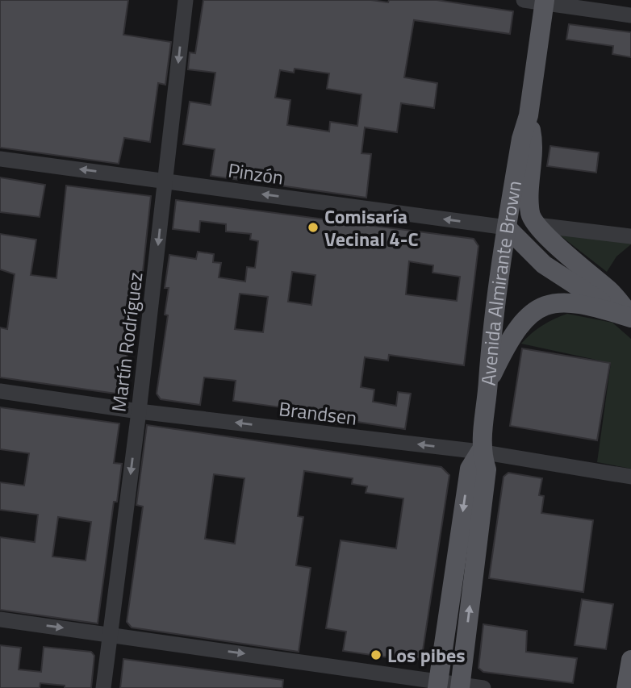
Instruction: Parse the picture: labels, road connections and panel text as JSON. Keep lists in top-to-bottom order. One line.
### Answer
{"streets":{"main road":["Avenida Almirante Brown"],"street":["Pinzón","Martín Rodríguez","Brandsen"]},"crossings":[["Pinzón","Avenida Almirante Brown"],["Pinzón","Martín Rodríguez"],["Avenida Almirante Brown","Brandsen"],["Martín Rodríguez","Brandsen"]],"one_way":["Pinzón","Martín Rodríguez","Brandsen"],"places":["Comisaría Vecinal 4-C","Los pibes"]}
